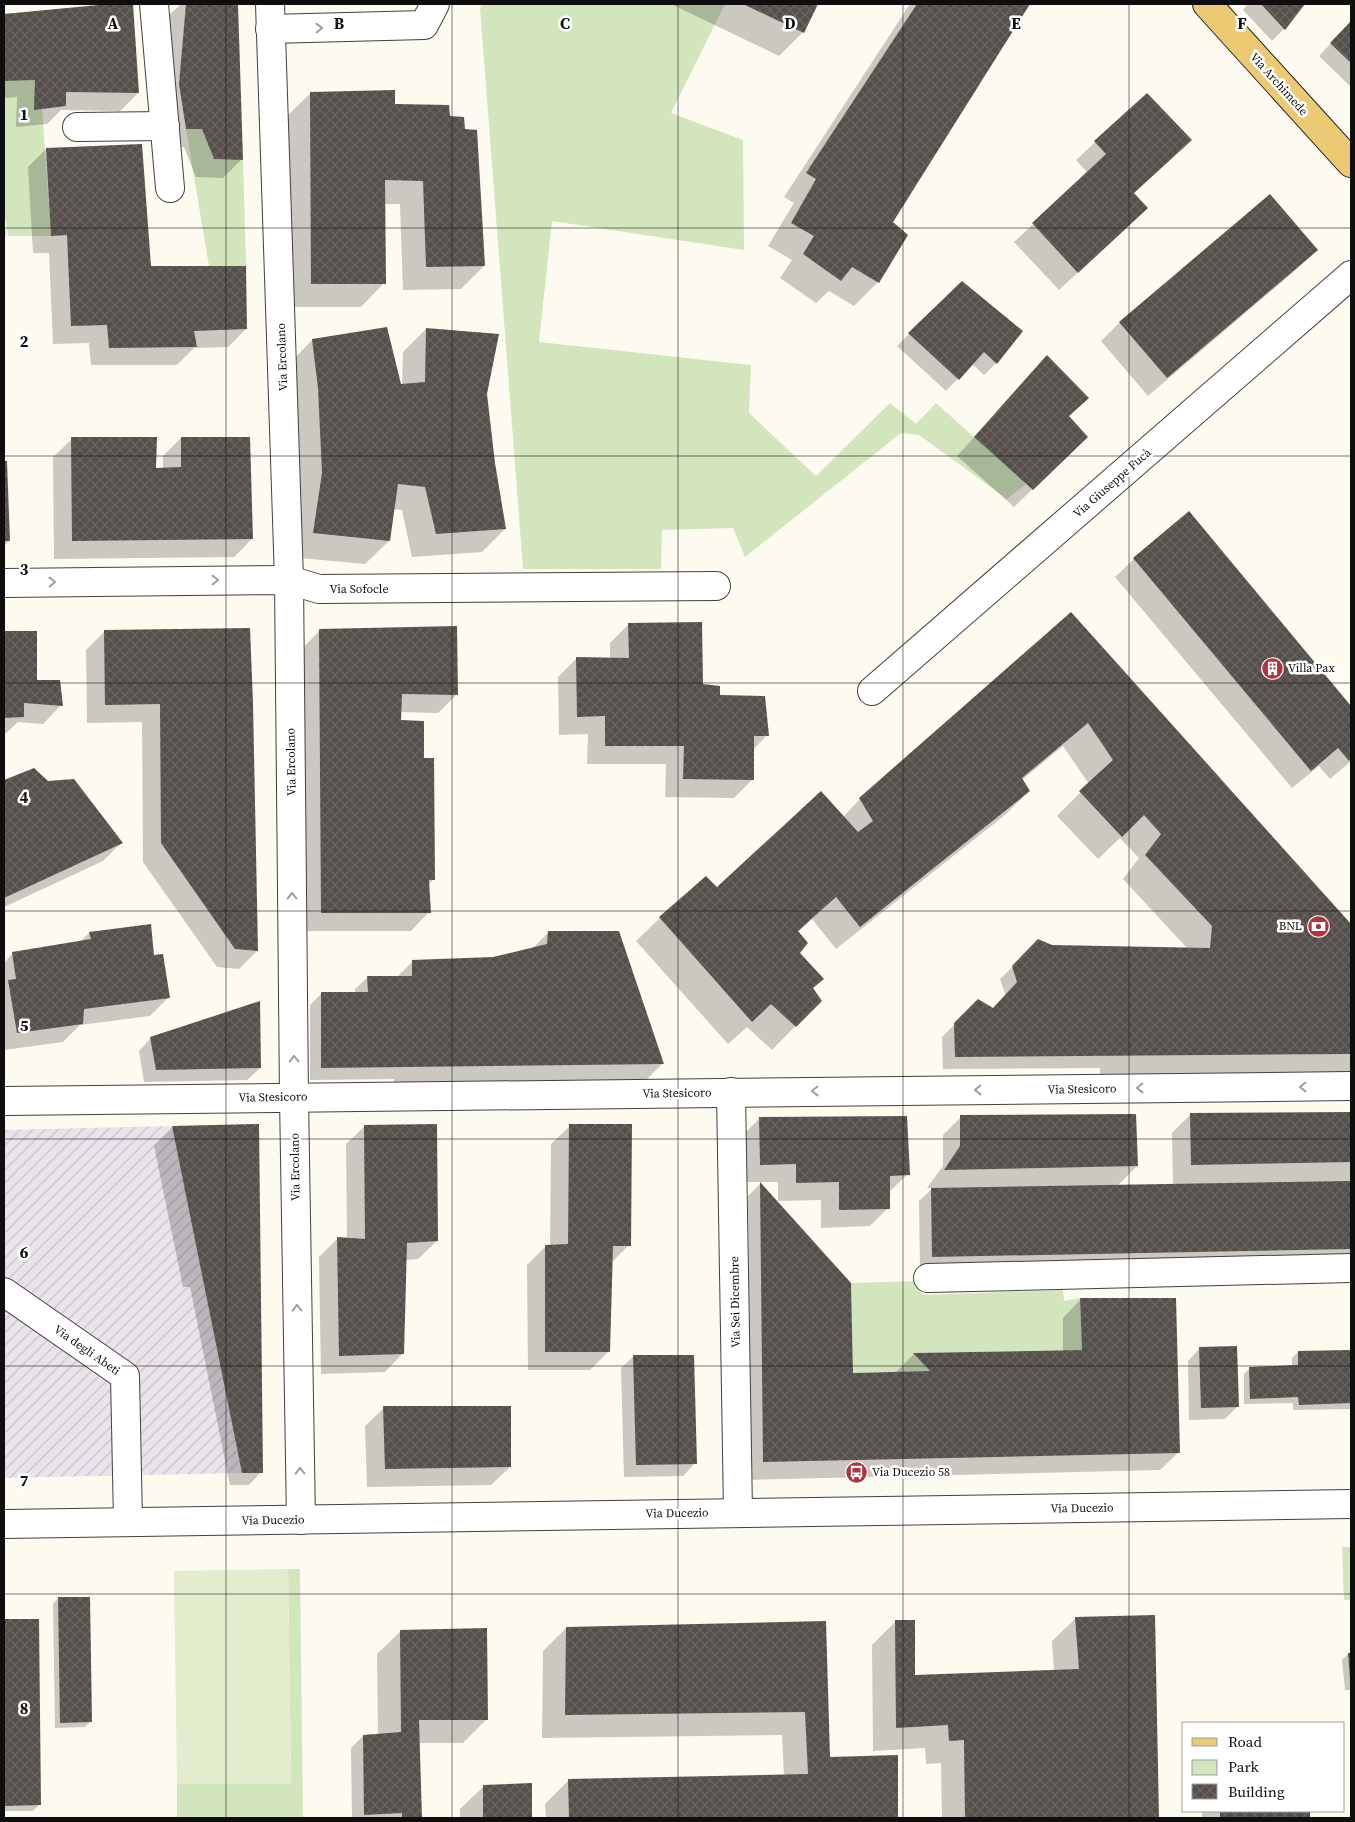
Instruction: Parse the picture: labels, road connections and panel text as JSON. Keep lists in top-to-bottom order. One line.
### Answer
{"streets":{"main road":["Via Archimede"],"street":["Via Ercolano","Via Giuseppe Fucà","Via Sofocle","Via Stesicoro","Via Sei Dicembre","Via degli Abeti","Via Ducezio"]},"crossings":[["Via Ercolano","Via Sofocle"],["Via Ercolano","Via Stesicoro"],["Via Ercolano","Via Ducezio"],["Via Stesicoro","Via Sei Dicembre"],["Via Sei Dicembre","Via Ducezio"],["Via degli Abeti","Via Ducezio"]],"one_way":["Via Ercolano","Via Sofocle"],"places":{"building":["Villa Pax"],"bank":["BNL"],"bus stop":["Via Ducezio 58"]},"legend":["Road","Park","Building"],"grid":{"columns":["A","B","C","D","E","F"],"rows":["1","2","3","4","5","6","7","8"]}}
